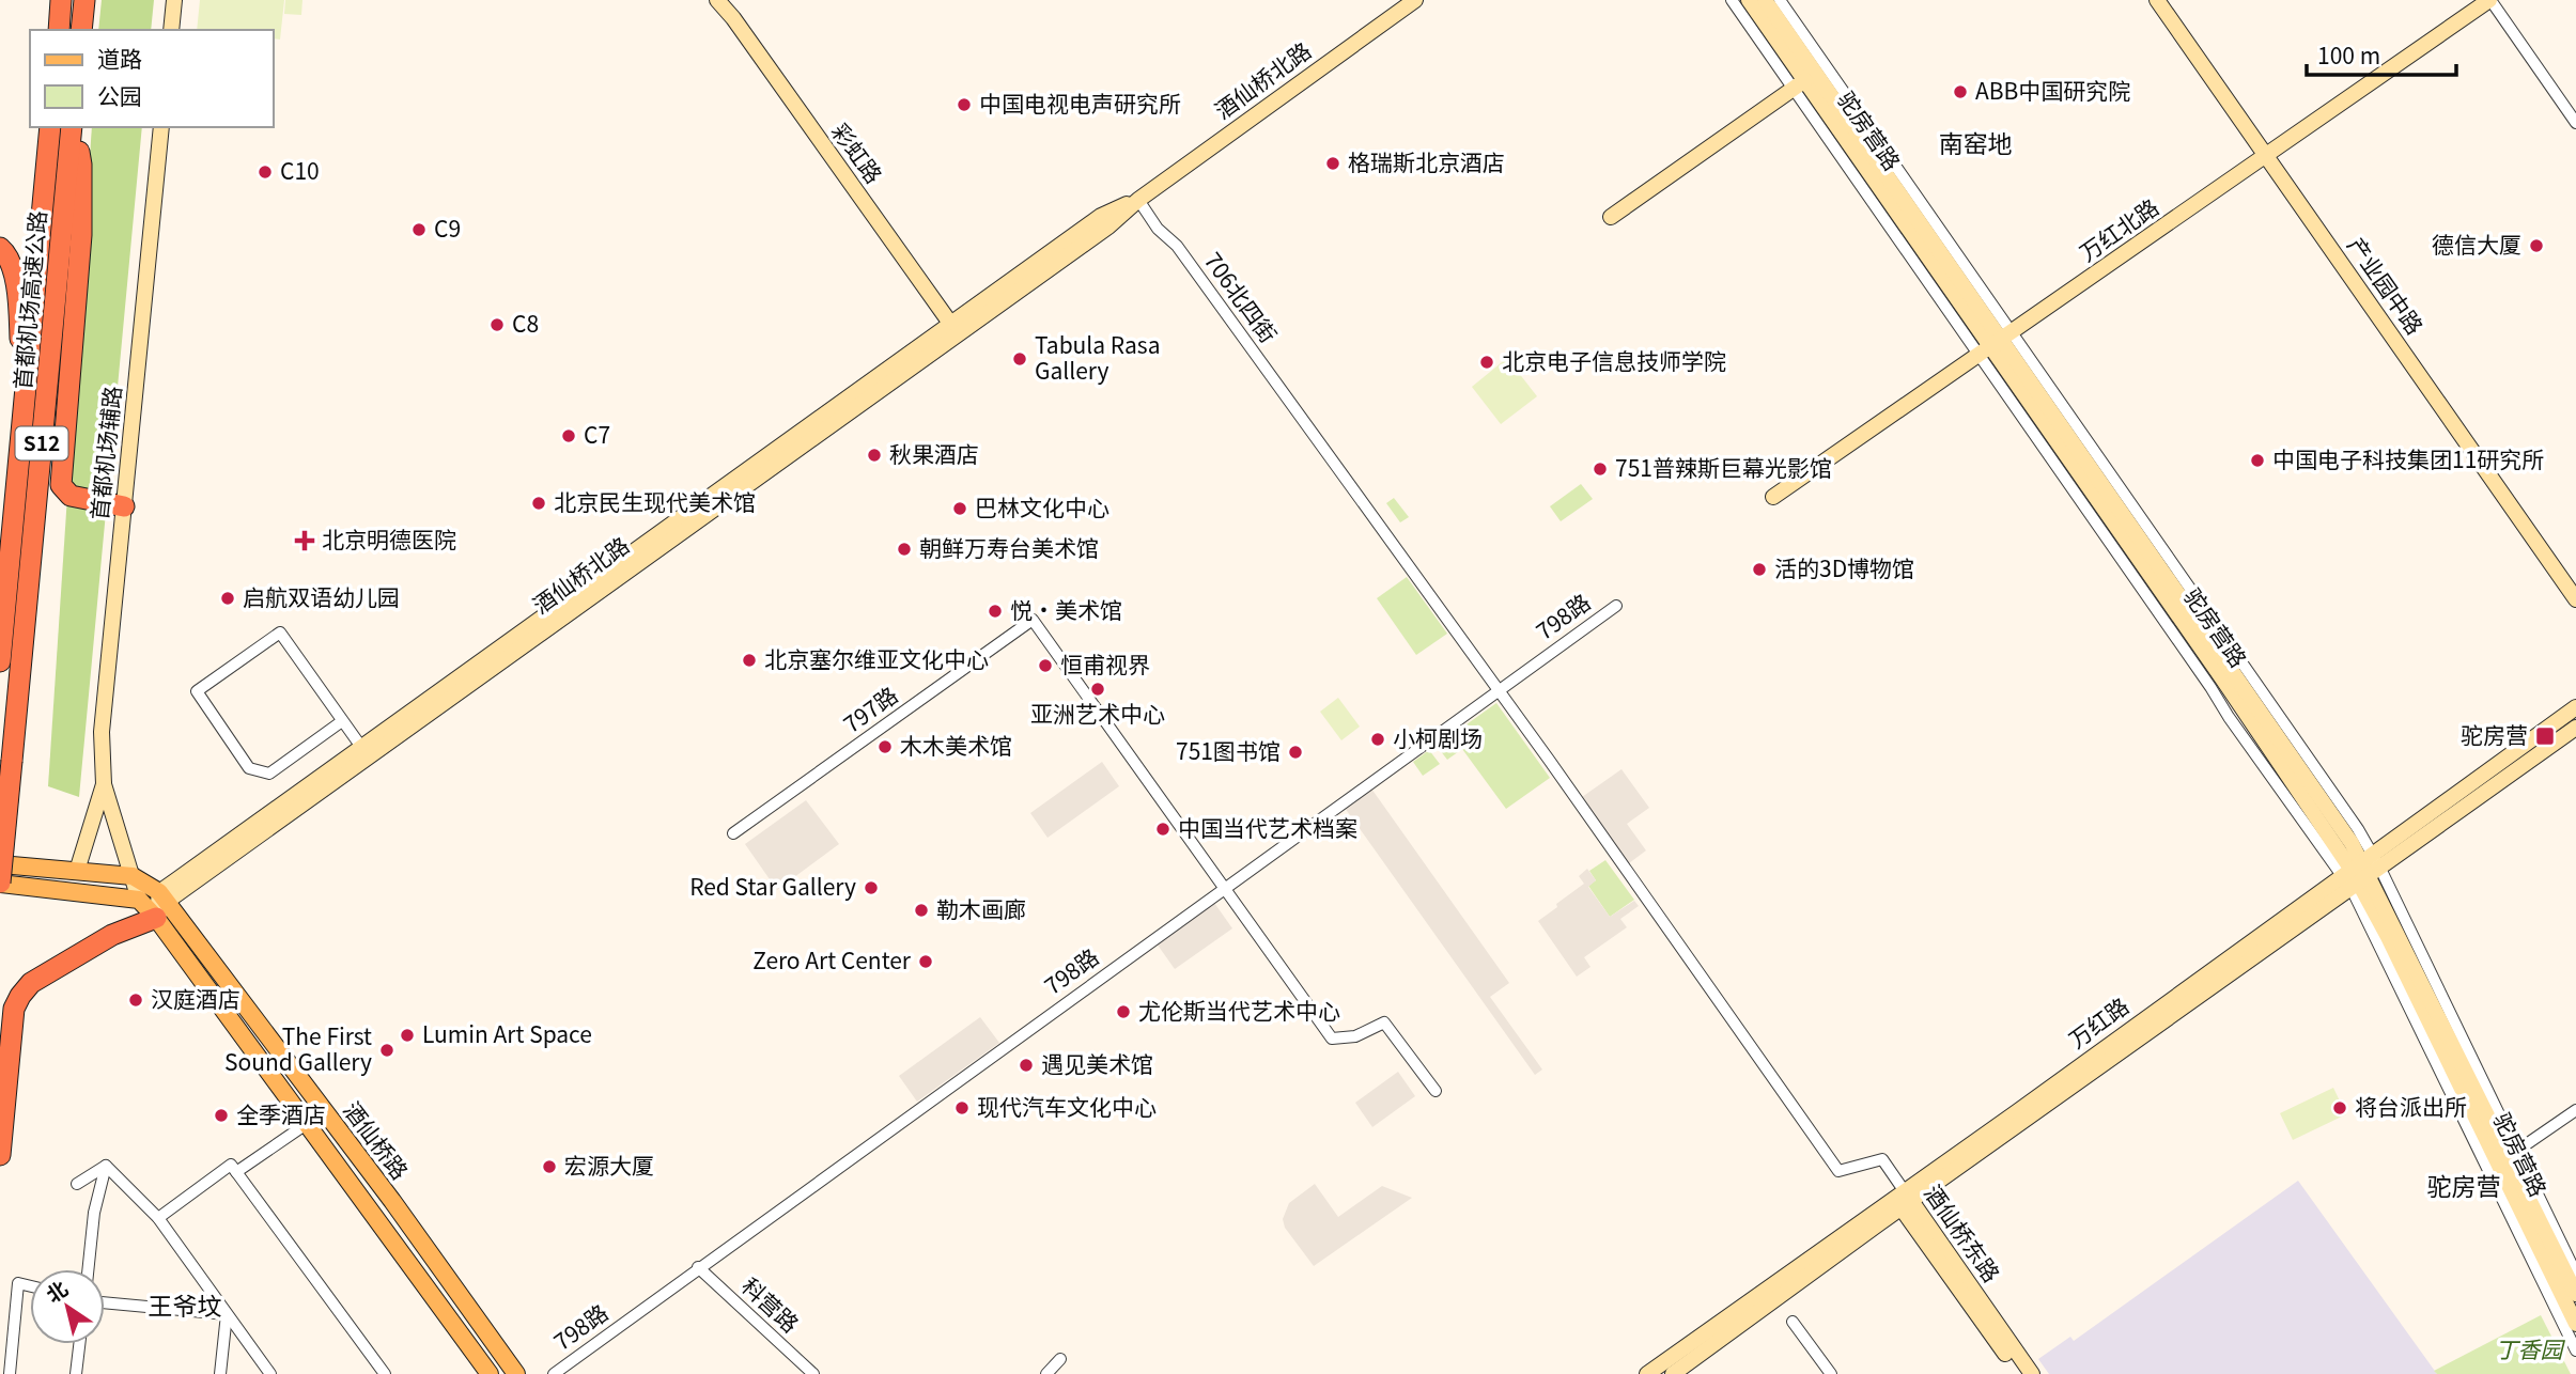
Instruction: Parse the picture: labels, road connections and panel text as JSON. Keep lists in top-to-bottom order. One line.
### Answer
{"streets":{"highway":["首都机场高速公路","S12"],"main road":["酒仙桥路"],"street":["酒仙桥北路","驼房营路","彩虹路","万红北路","产业园中路","706北四街","首都机场辅路","798路","797路","万红路","酒仙桥东路","科营路"]},"crossings":[["酒仙桥北路","彩虹路"],["酒仙桥北路","706北四街"],["酒仙桥北路","酒仙桥路"],["驼房营路","万红北路"],["驼房营路","万红路"],["万红北路","产业园中路"],["706北四街","798路"],["706北四街","万红路"],["706北四街","酒仙桥东路"],["798路","797路"],["798路","科营路"],["万红路","酒仙桥东路"]],"districts":["南窑地","驼房营","王爷坟"],"parks":["丁香园"],"places":{"other":["ABB中国研究院","中国电视电声研究所","格瑞斯北京酒店","C10","C9","德信大厦","C8","Tabula Rasa Gallery","北京电子信息技师学院","C7","秋果酒店","中国电子科技集团11研究所","751普辣斯巨幕光影馆","北京民生现代美术馆","巴林文化中心","朝鲜万寿台美术馆","活的3D博物馆","启航双语幼儿园","悦·美术馆","北京塞尔维亚文化中心","恒甫视界","亚洲艺术中心","小柯剧场","木木美术馆","751图书馆","中国当代艺术档案","Red Star Gallery","勒木画廊","Zero Art Center","汉庭酒店","尤伦斯当代艺术中心","Lumin Art Space","The First Sound Gallery","遇见美术馆","现代汽车文化中心","将台派出所","全季酒店","宏源大厦"],"health":["北京明德医院"],"transit":["驼房营"]},"legend":["道路","公园"],"scale_bar":"100 m","north":"top left"}
